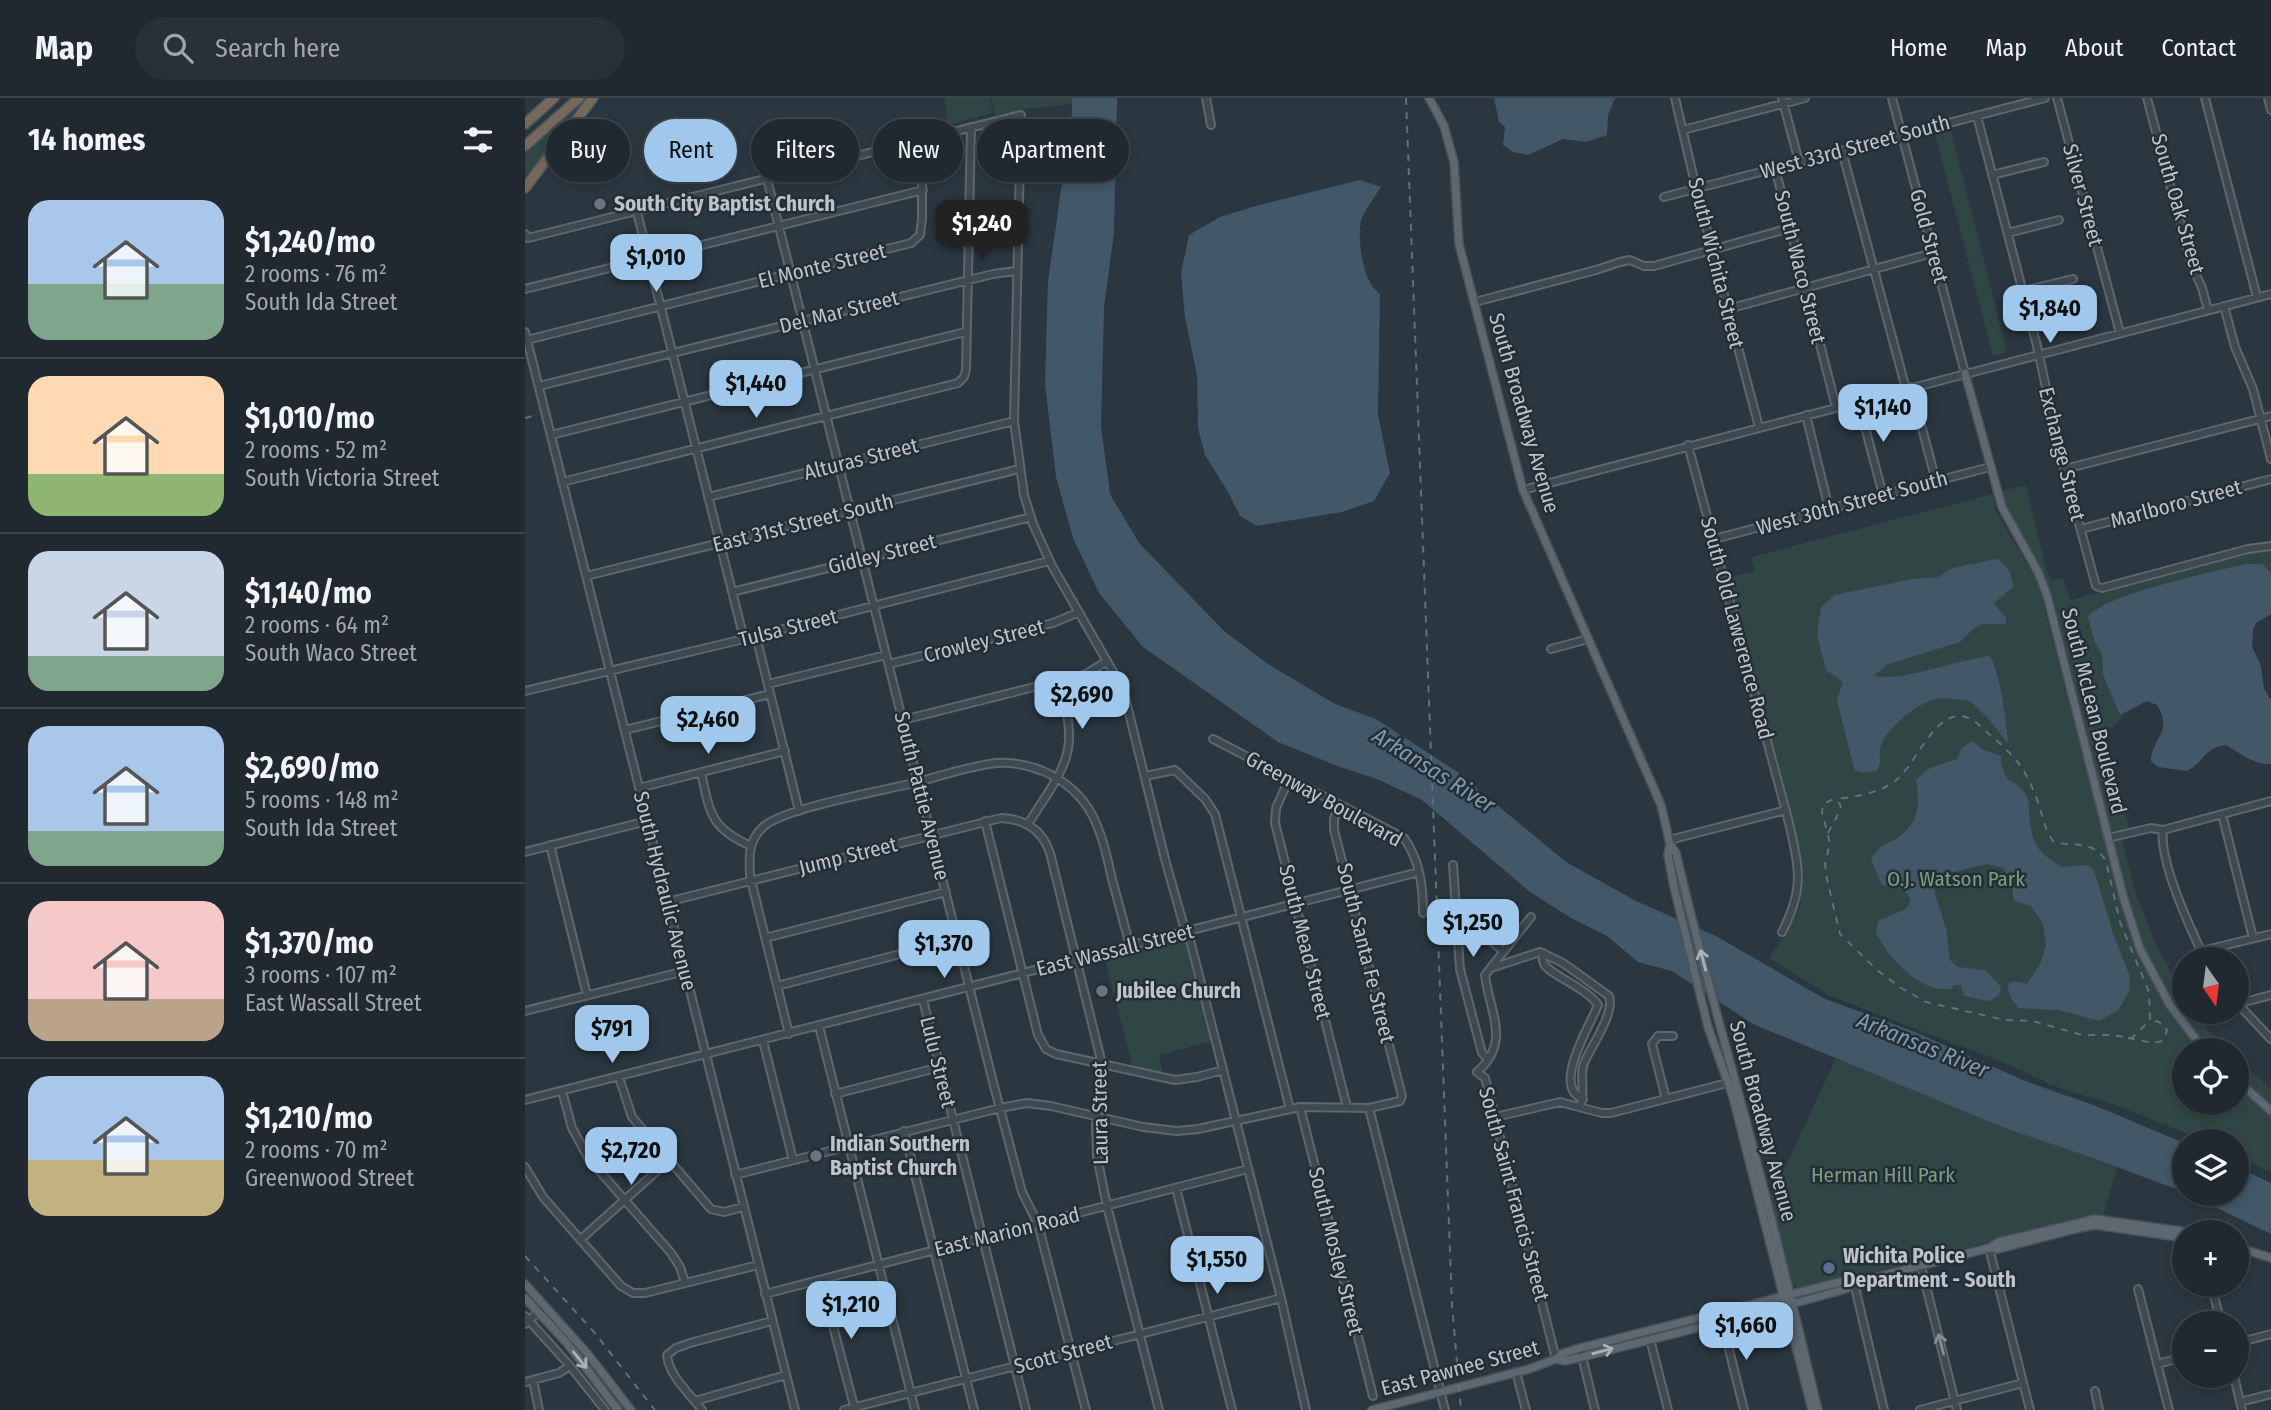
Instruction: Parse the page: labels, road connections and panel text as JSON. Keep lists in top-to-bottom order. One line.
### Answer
{"streets":{"main road":["South Broadway Avenue","South McLean Boulevard","East Pawnee Street"],"street":["West 33rd Street South","Silver Street","South Oak Street","Gold Street","South Wichita Street","El Monte Street","South Waco Street","Del Mar Street","Exchange Street","Alturas Street","West 30th Street South","Marlboro Street","East 31st Street South","Gidley Street","Tulsa Street","South Old Lawerence Road","Crowley Street","South Pattie Avenue","Greenway Boulevard","Jump Street","South Hydraulic Avenue","South Mead Street","East Wassall Street","South Santa Fe Street","Lulu Street","Laura Street","South Saint Francis Street","East Marion Road","South Mosley Street","Scott Street"]},"crossings":[["West 33rd Street South","Gold Street"],["West 33rd Street South","South Wichita Street"],["West 33rd Street South","South Waco Street"],["West 33rd Street South","Exchange Street"],["Gold Street","South McLean Boulevard"],["El Monte Street","South Pattie Avenue"],["El Monte Street","South Hydraulic Avenue"],["Del Mar Street","South Pattie Avenue"],["Del Mar Street","South Hydraulic Avenue"],["South Broadway Avenue","East Pawnee Street"],["Exchange Street","Marlboro Street"],["Alturas Street","South Pattie Avenue"],["West 30th Street South","South Old Lawerence Road"],["West 30th Street South","South McLean Boulevard"],["East 31st Street South","South Pattie Avenue"],["East 31st Street South","South Hydraulic Avenue"],["Gidley Street","South Pattie Avenue"],["Tulsa Street","South Pattie Avenue"],["Tulsa Street","South Hydraulic Avenue"],["Crowley Street","South Pattie Avenue"],["South Pattie Avenue","Jump Street"],["South Pattie Avenue","East Wassall Street"],["South Pattie Avenue","East Marion Road"],["South Pattie Avenue","Scott Street"],["Greenway Boulevard","South Mead Street"],["Greenway Boulevard","East Wassall Street"],["Greenway Boulevard","South Santa Fe Street"],["Jump Street","South Hydraulic Avenue"],["Jump Street","Laura Street"],["South Hydraulic Avenue","East Wassall Street"],["South Hydraulic Avenue","East Marion Road"],["South Mead Street","East Wassall Street"],["East Wassall Street","South Santa Fe Street"],["East Wassall Street","Lulu Street"],["East Wassall Street","Laura Street"],["Lulu Street","East Marion Road"],["Lulu Street","Scott Street"],["Laura Street","East Marion Road"],["Laura Street","Scott Street"],["South Saint Francis Street","East Pawnee Street"]],"water":["Arkansas River"],"parks":["O.J. Watson Park","Herman Hill Park"],"places":["South City Baptist Church","Jubilee Church","Indian Southern Baptist Church","Wichita Police Department - South"],"north":"bottom","page":{"header":"Map","search":"Search here","nav":["Home","Map","About","Contact"],"heading":"14 homes","chip":["Buy","Rent","Filters","New","Apartment"],"list":[{"name":"$1,240/mo","note":"2 rooms · 76 m² · South Ida Street"},{"name":"$1,010/mo","note":"2 rooms · 52 m² · South Victoria Street"},{"name":"$1,140/mo","note":"2 rooms · 64 m² · South Waco Street"},{"name":"$2,690/mo","note":"5 rooms · 148 m² · South Ida Street"},{"name":"$1,370/mo","note":"3 rooms · 107 m² · East Wassall Street"},{"name":"$1,210/mo","note":"2 rooms · 70 m² · Greenwood Street"}],"price":["$1,240","$1,010","$1,840","$1,440","$1,140","$2,690","$2,460","$1,250","$1,370","$791","$2,720","$1,550","$1,210","$1,660"],"map_buttons":["+","−"]}}
